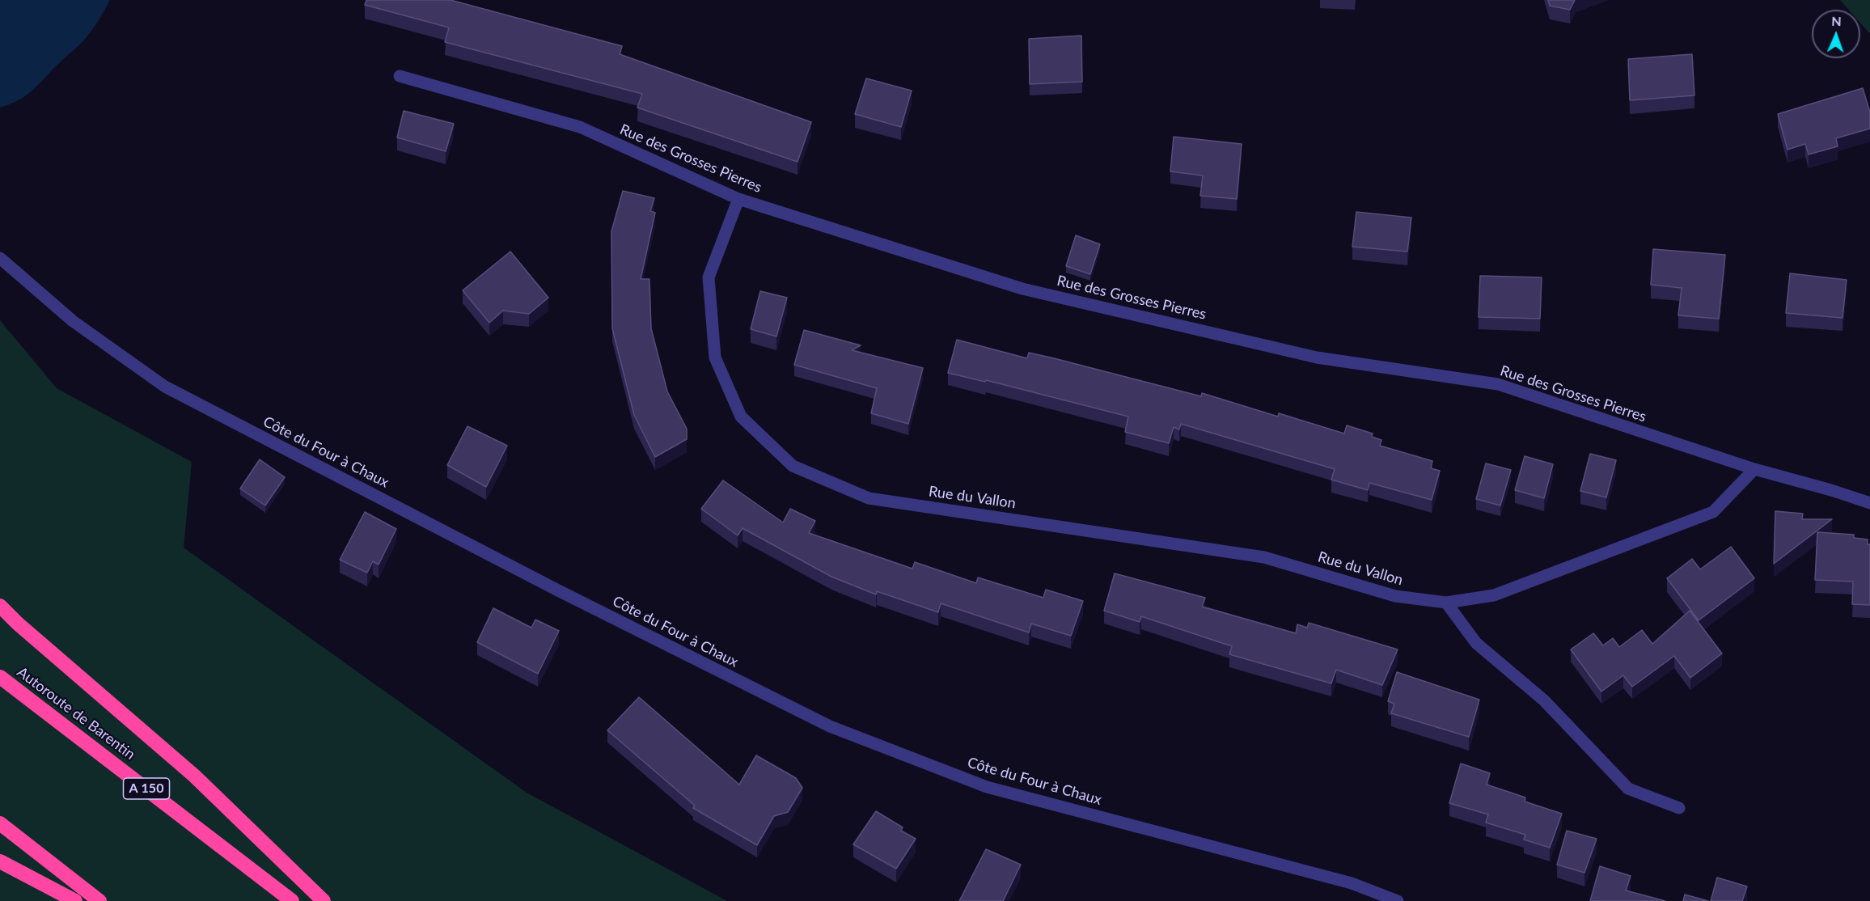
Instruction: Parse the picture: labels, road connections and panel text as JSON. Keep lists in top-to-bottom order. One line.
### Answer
{"streets":{"highway":["Autoroute de Barentin","A 150"],"street":["Rue des Grosses Pierres","Côte du Four à Chaux","Rue du Vallon"]},"crossings":[["Rue des Grosses Pierres","Rue du Vallon"]],"north":"top"}
